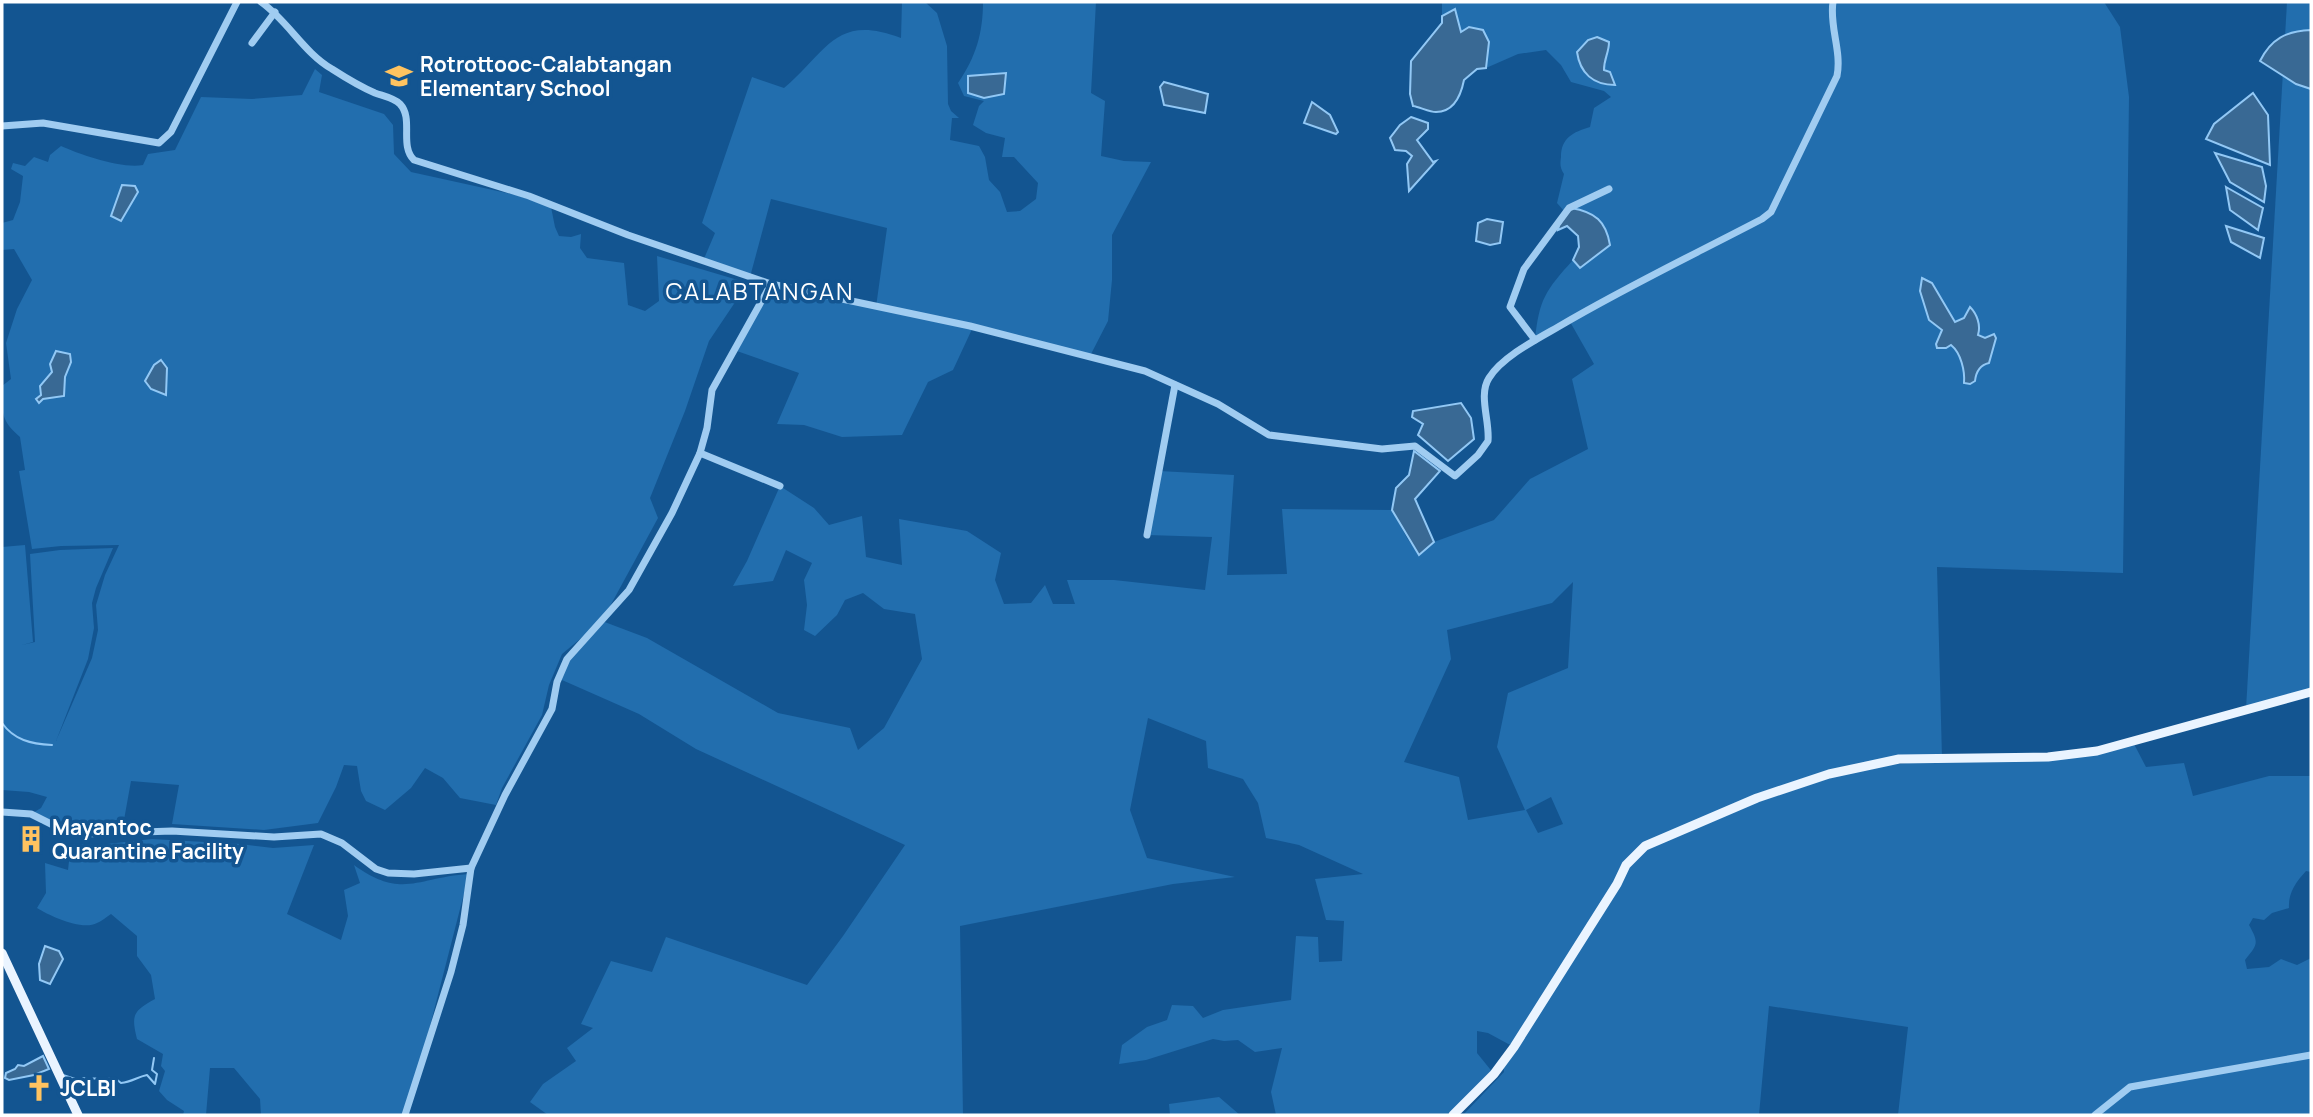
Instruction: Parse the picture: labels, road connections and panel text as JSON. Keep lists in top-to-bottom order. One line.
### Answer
{"districts":["CALABTANGAN"],"places":{"school or university":["Rotrottooc-Calabtangan Elementary School"],"building":["Mayantoc Quarantine Facility"],"church":["JCLBI"]}}
